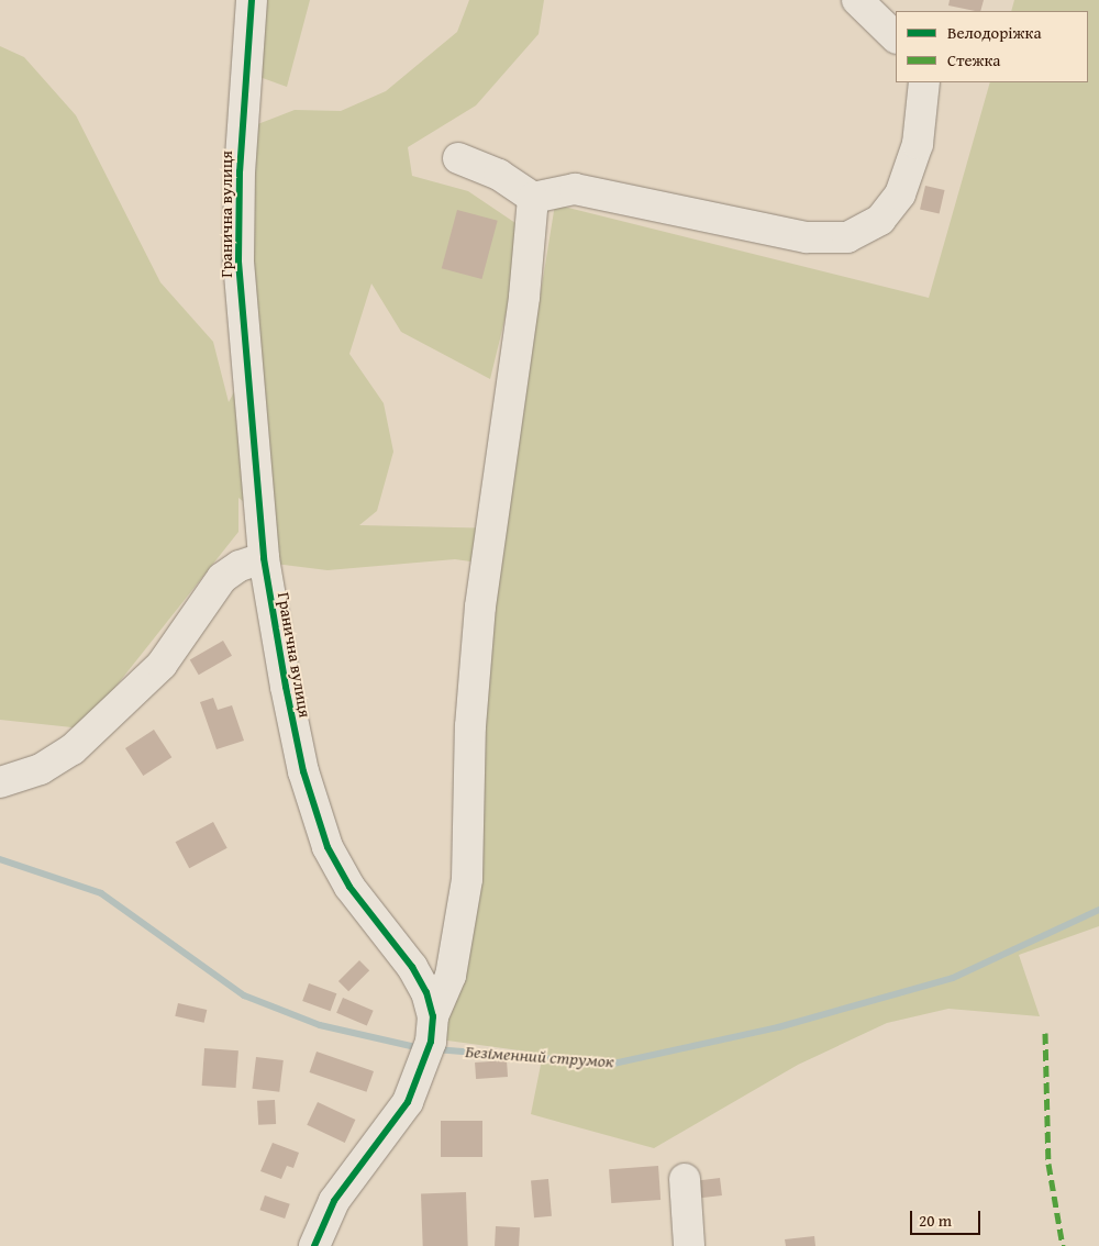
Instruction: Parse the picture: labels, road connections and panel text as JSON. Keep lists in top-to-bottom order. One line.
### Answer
{"streets":{"street":["Гранична вулиця"]},"water":["Безіменний струмок"],"legend":["Велодоріжка","Стежка"],"scale_bar":"20 m"}
